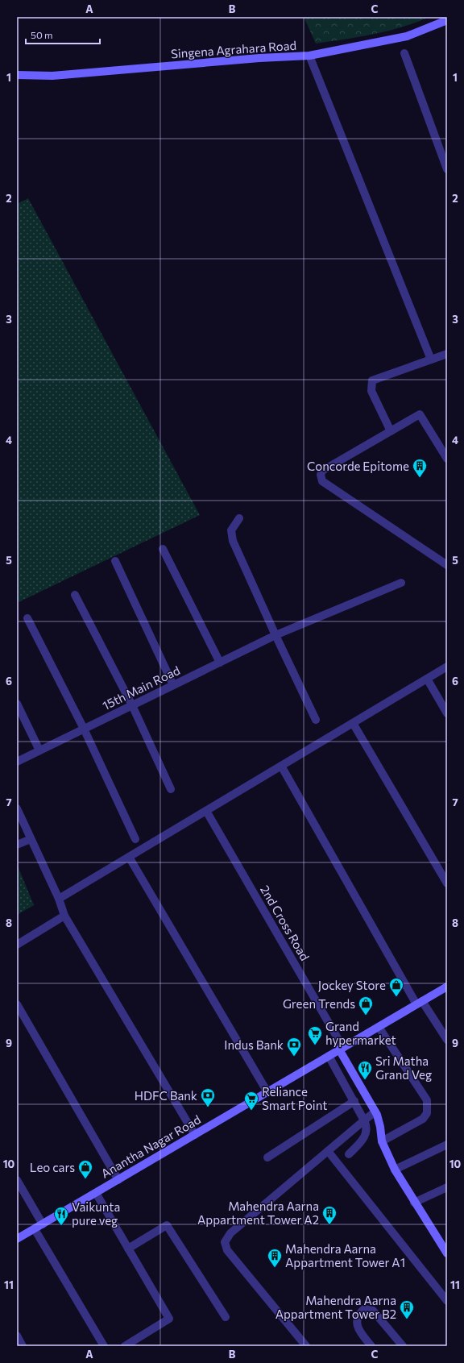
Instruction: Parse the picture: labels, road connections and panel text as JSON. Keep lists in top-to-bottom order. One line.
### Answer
{"streets":{"street":["Singena Agrahara Road","15th Main Road","2nd Cross Road","Anantha Nagar Road"]},"crossings":[["2nd Cross Road","Anantha Nagar Road"]],"places":{"building":["Concorde Epitome","Mahendra Aarna Appartment Tower A2","Mahendra Aarna Appartment Tower A1","Mahendra Aarna Appartment Tower B2"],"shop":["Jockey Store","Green Trends","Leo cars"],"supermarket":["Grand hypermarket","Reliance Smart Point"],"bank":["Indus Bank","HDFC Bank"],"restaurant":["Sri Matha Grand Veg","Vaikunta pure veg"]},"scale_bar":"50 m","grid":{"columns":["A","B","C"],"rows":["1","2","3","4","5","6","7","8","9","10","11"]}}
